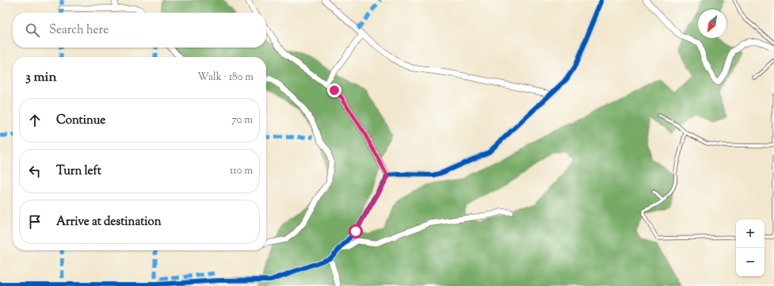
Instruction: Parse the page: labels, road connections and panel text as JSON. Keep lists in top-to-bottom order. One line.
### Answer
{"north":"bottom left","page":{"search":"Search here","heading":["3 min","Walk · 180 m"],"list":[["Continue","70 m"],["Turn left","110 m"],"Arrive at destination"],"map_buttons":["+","−"]}}
